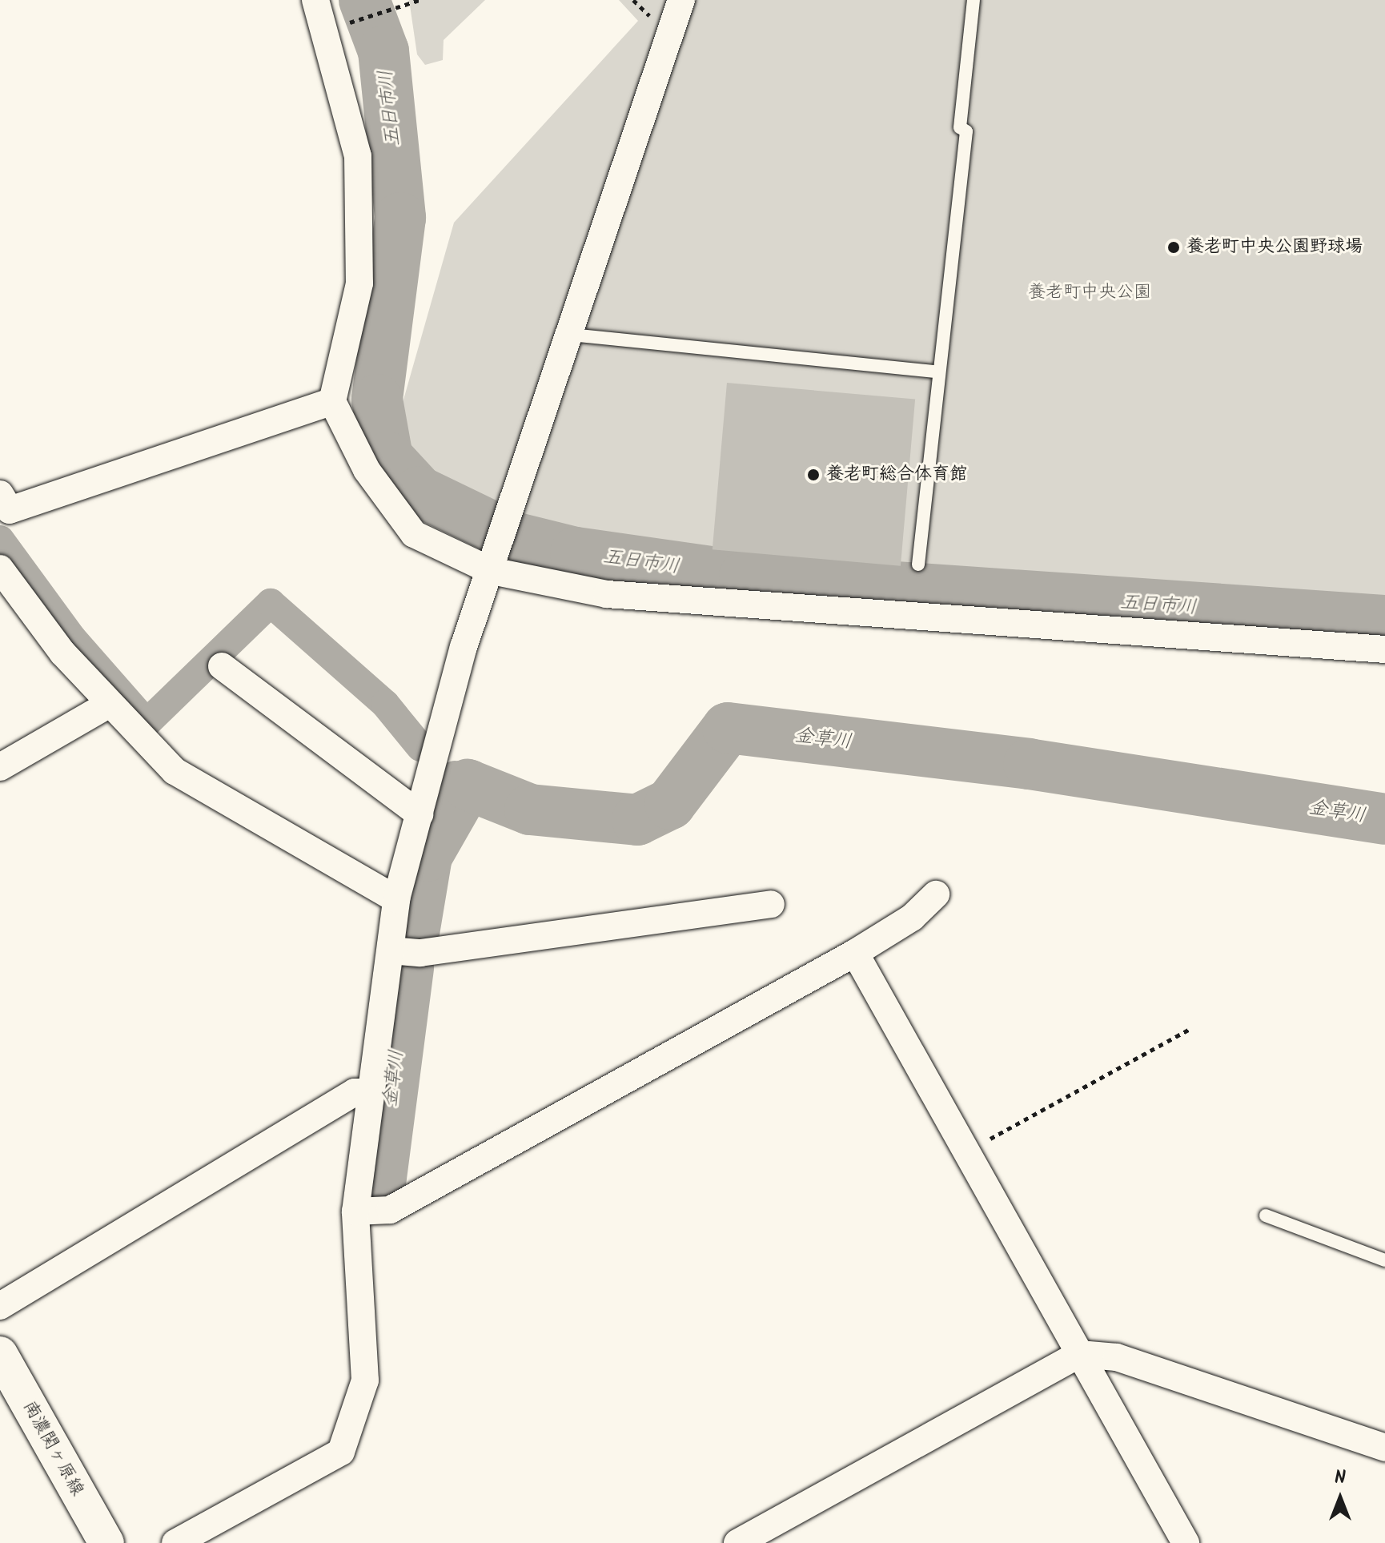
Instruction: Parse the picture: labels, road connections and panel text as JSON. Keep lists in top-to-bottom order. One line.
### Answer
{"streets":{"main road":["南濃関ヶ原線"]},"water":["五日市川","金草川"],"parks":["養老町中央公園"],"places":["養老町中央公園野球場","養老町総合体育館"],"north":"top"}
